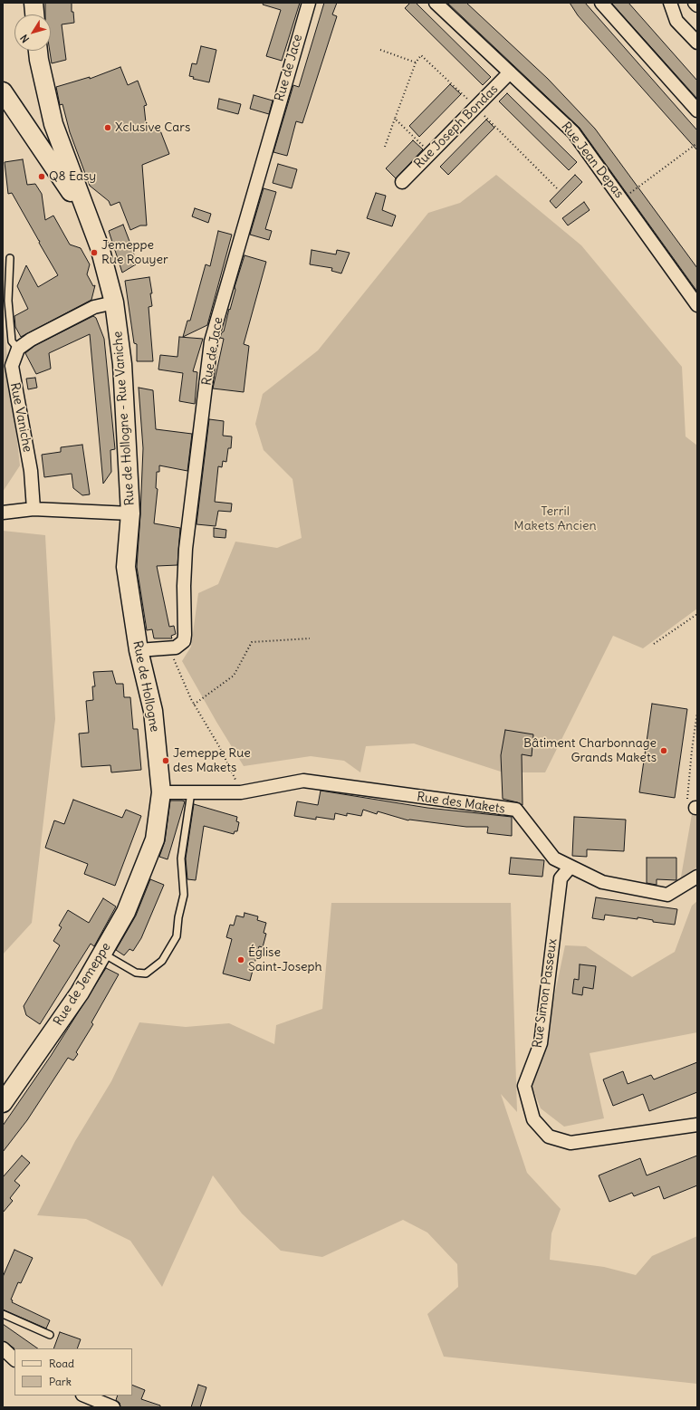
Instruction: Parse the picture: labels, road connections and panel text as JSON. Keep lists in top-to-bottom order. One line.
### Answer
{"streets":{"street":["Rue de Jace","Rue Joseph Bondas","Rue Jean Depas","Rue Vaniche","Rue de Hollogne - Rue Vaniche","Rue de Hollogne","Rue des Makets","Rue de Jemeppe","Rue Simon Passeux"]},"crossings":[["Rue Joseph Bondas","Rue Jean Depas"],["Rue de Hollogne - Rue Vaniche","Rue de Hollogne"],["Rue de Hollogne","Rue des Makets"],["Rue de Hollogne","Rue de Jemeppe"],["Rue des Makets","Rue Simon Passeux"]],"parks":["Terril Makets Ancien"],"places":["Xclusive Cars","Q8 Easy","Jemeppe Rue Rouyer","Bâtiment Charbonnage Grands Makets","Jemeppe Rue des Makets","Église Saint-Joseph"],"legend":["Road","Park"],"north":"bottom left"}
